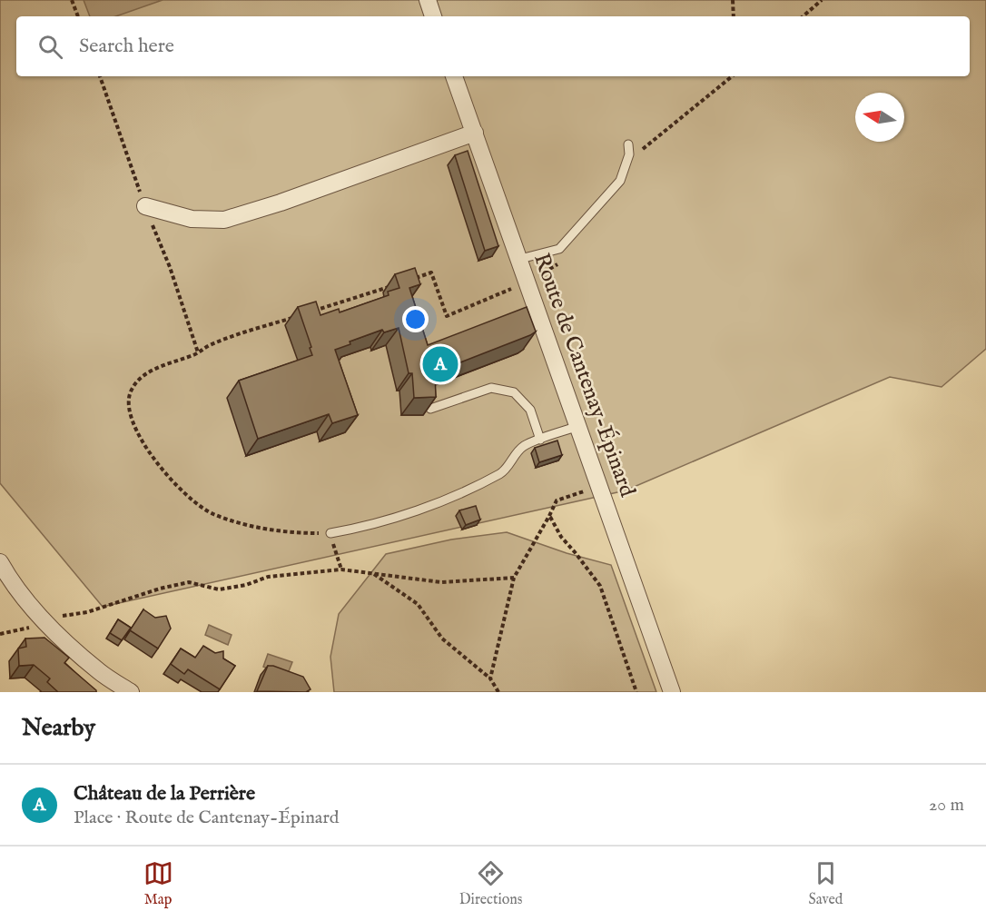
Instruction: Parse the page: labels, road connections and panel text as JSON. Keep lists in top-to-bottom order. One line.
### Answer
{"streets":{"street":["Route de Cantenay-Épinard"]},"north":"left","page":{"search":"Search here","pins":"A","heading":"Nearby","list":[{"mark":"A","name":"Château de la Perrière","note":"Place · Route de Cantenay-Épinard","value":"20 m"}],"nav":["Map","Directions","Saved"]}}
